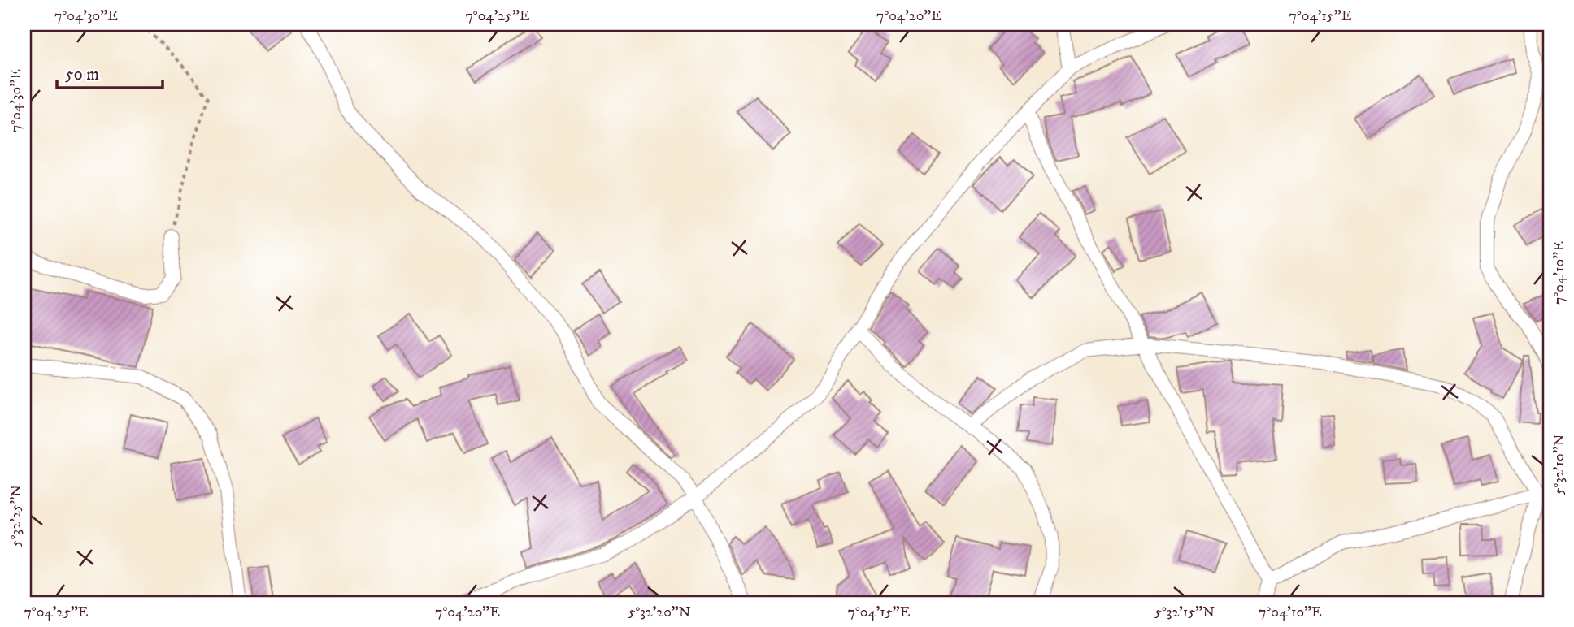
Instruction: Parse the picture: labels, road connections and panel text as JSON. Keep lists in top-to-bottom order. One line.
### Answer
{"scale_bar":"50 m","coordinates":["7°04'30\"E","7°04'25\"E","7°04'20\"E","7°04'15\"E","7°04'10\"E","5°32'10\"N","5°32'25\"N","5°32'20\"N","5°32'15\"N"]}
